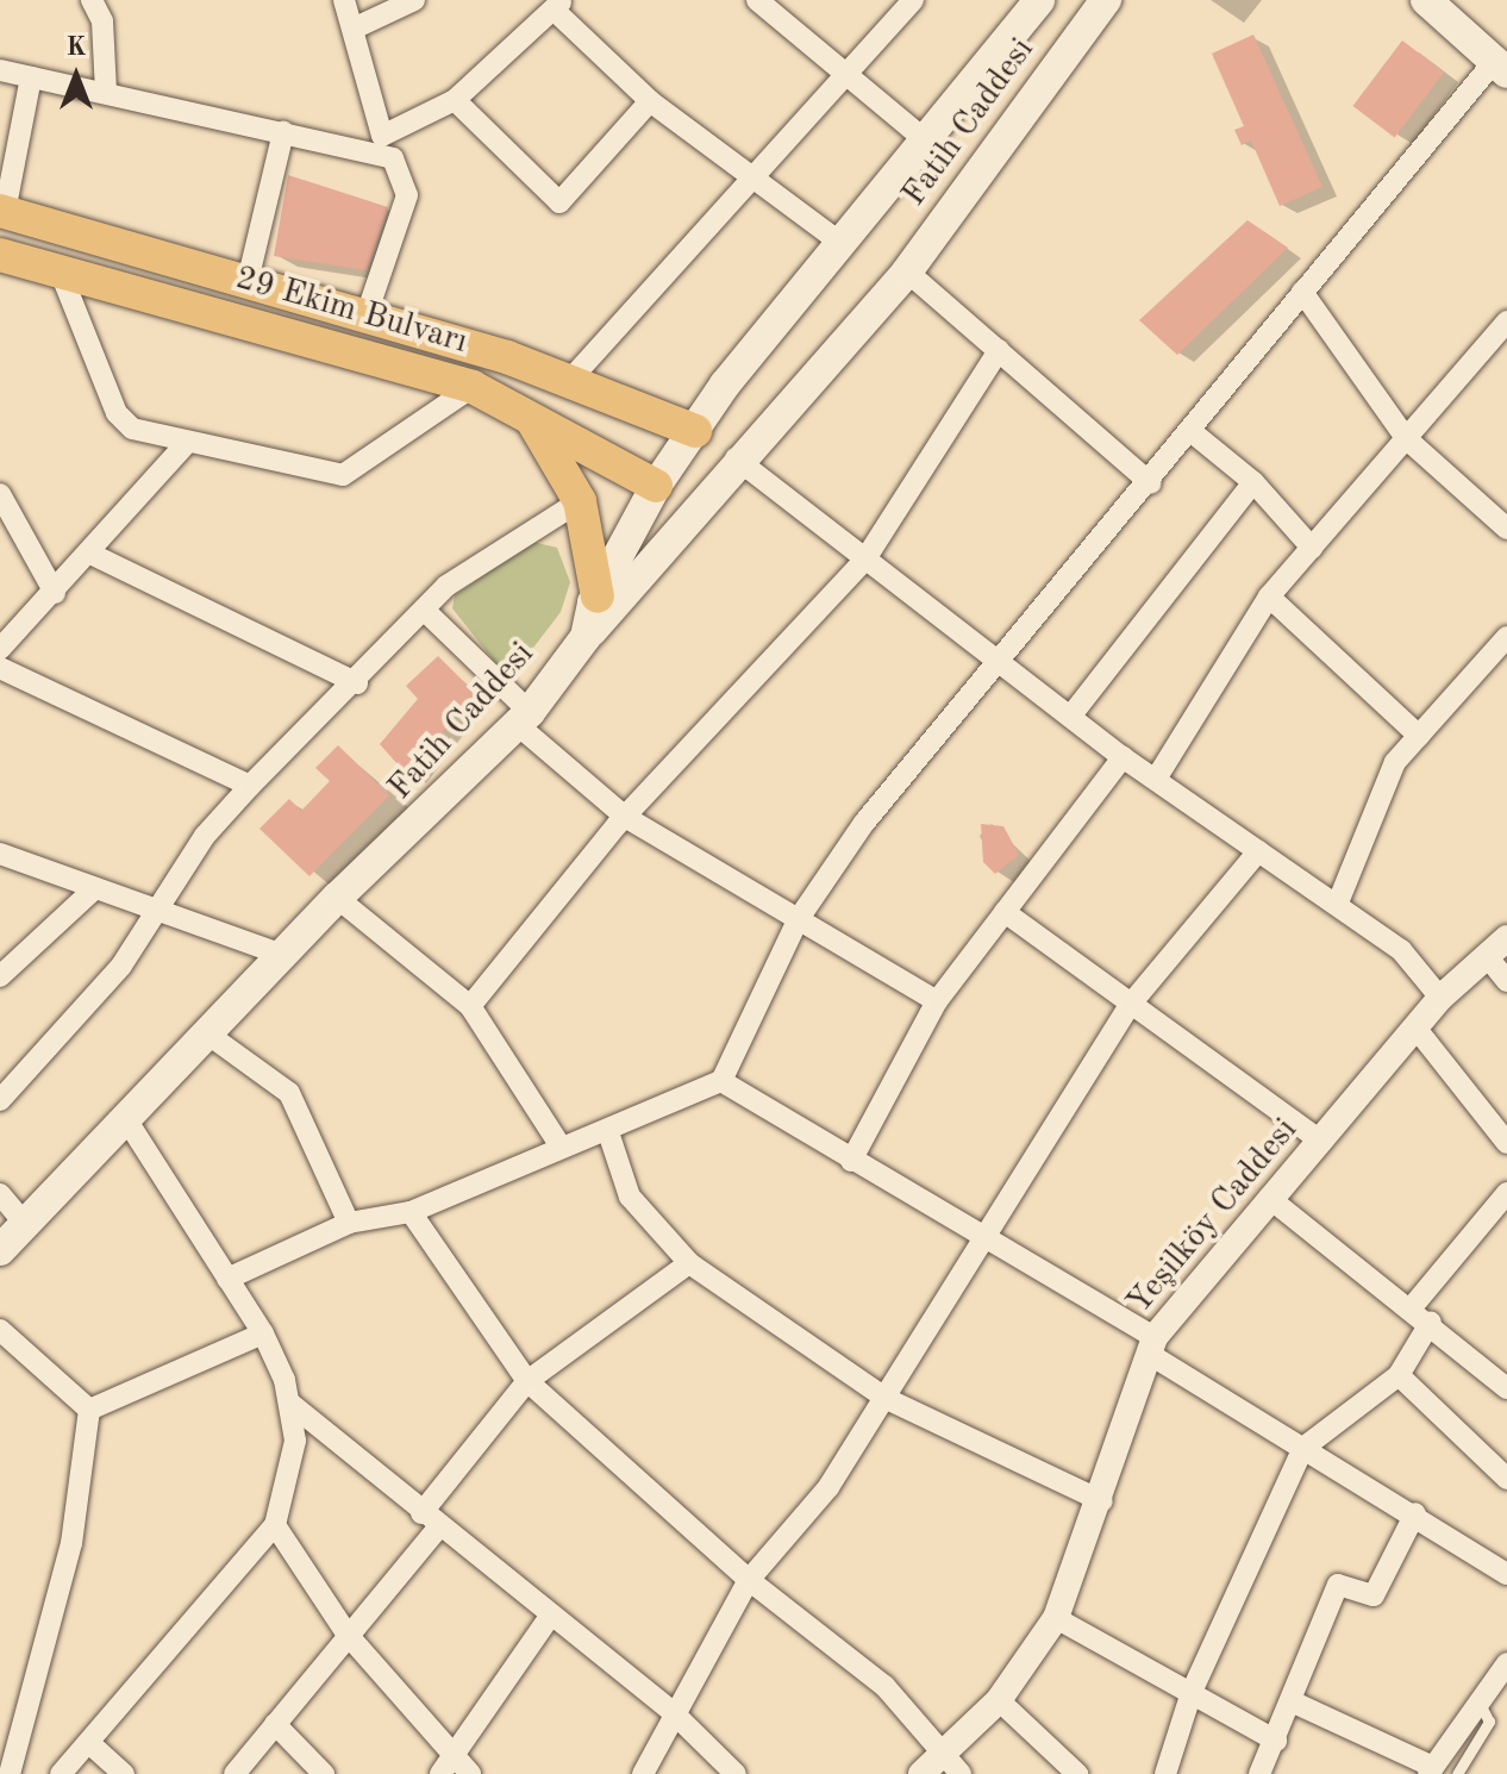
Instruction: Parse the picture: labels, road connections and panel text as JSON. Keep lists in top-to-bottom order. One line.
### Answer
{"streets":{"main road":["Fatih Caddesi","29 Ekim Bulvarı"],"street":["Yeşilköy Caddesi"]},"crossings":[["Fatih Caddesi","29 Ekim Bulvarı"]],"north":"top"}
